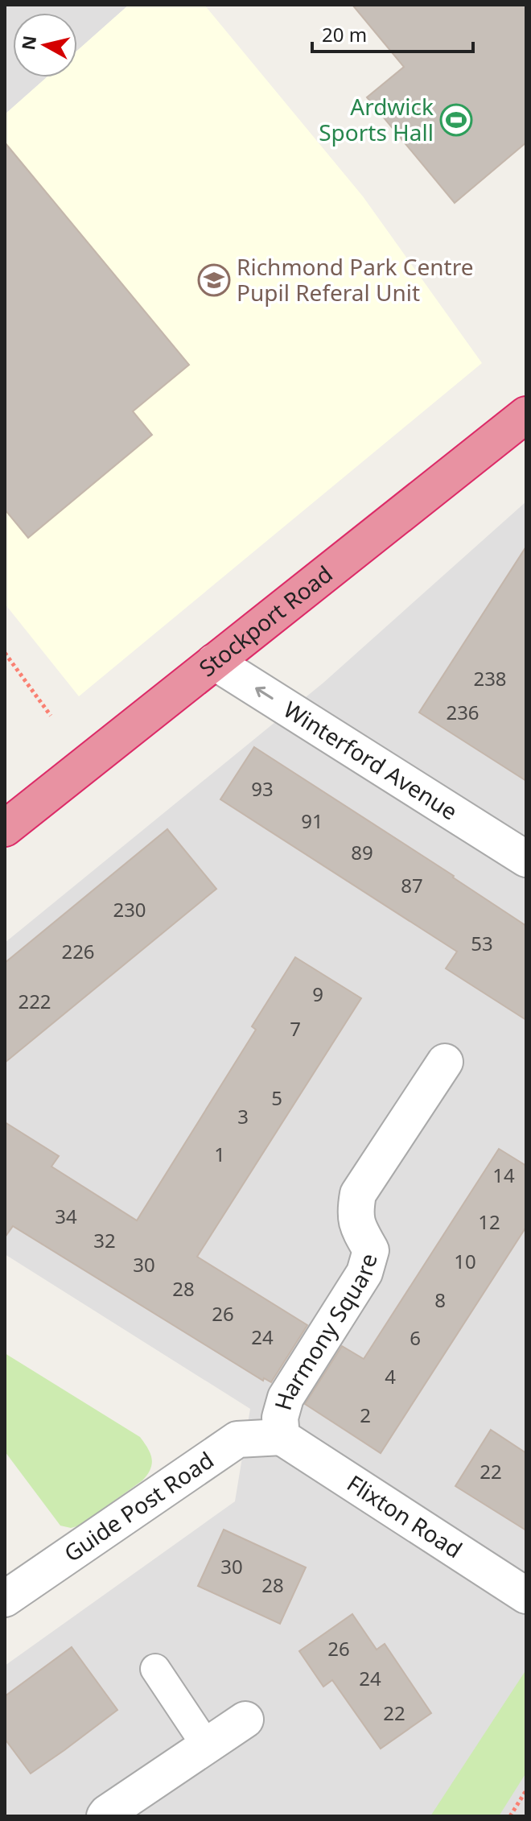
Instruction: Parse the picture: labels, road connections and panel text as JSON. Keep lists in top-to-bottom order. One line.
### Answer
{"streets":{"highway":["Stockport Road"],"street":["Winterford Avenue","Harmony Square","Guide Post Road","Flixton Road"]},"crossings":[["Stockport Road","Winterford Avenue"],["Harmony Square","Guide Post Road"],["Harmony Square","Flixton Road"],["Guide Post Road","Flixton Road"]],"one_way":["Winterford Avenue"],"places":{"sports":["Ardwick Sports Hall"],"school or university":["Richmond Park Centre Pupil Referal Unit"]},"house_numbers":["238","236","93","91","89","87","230","53","226","9","222","7","5","3","1","14","34","12","32","10","30","28","8","26","24","6","4","2","22","30","28","26","24","22"],"scale_bar":"20 m","north":"left"}
